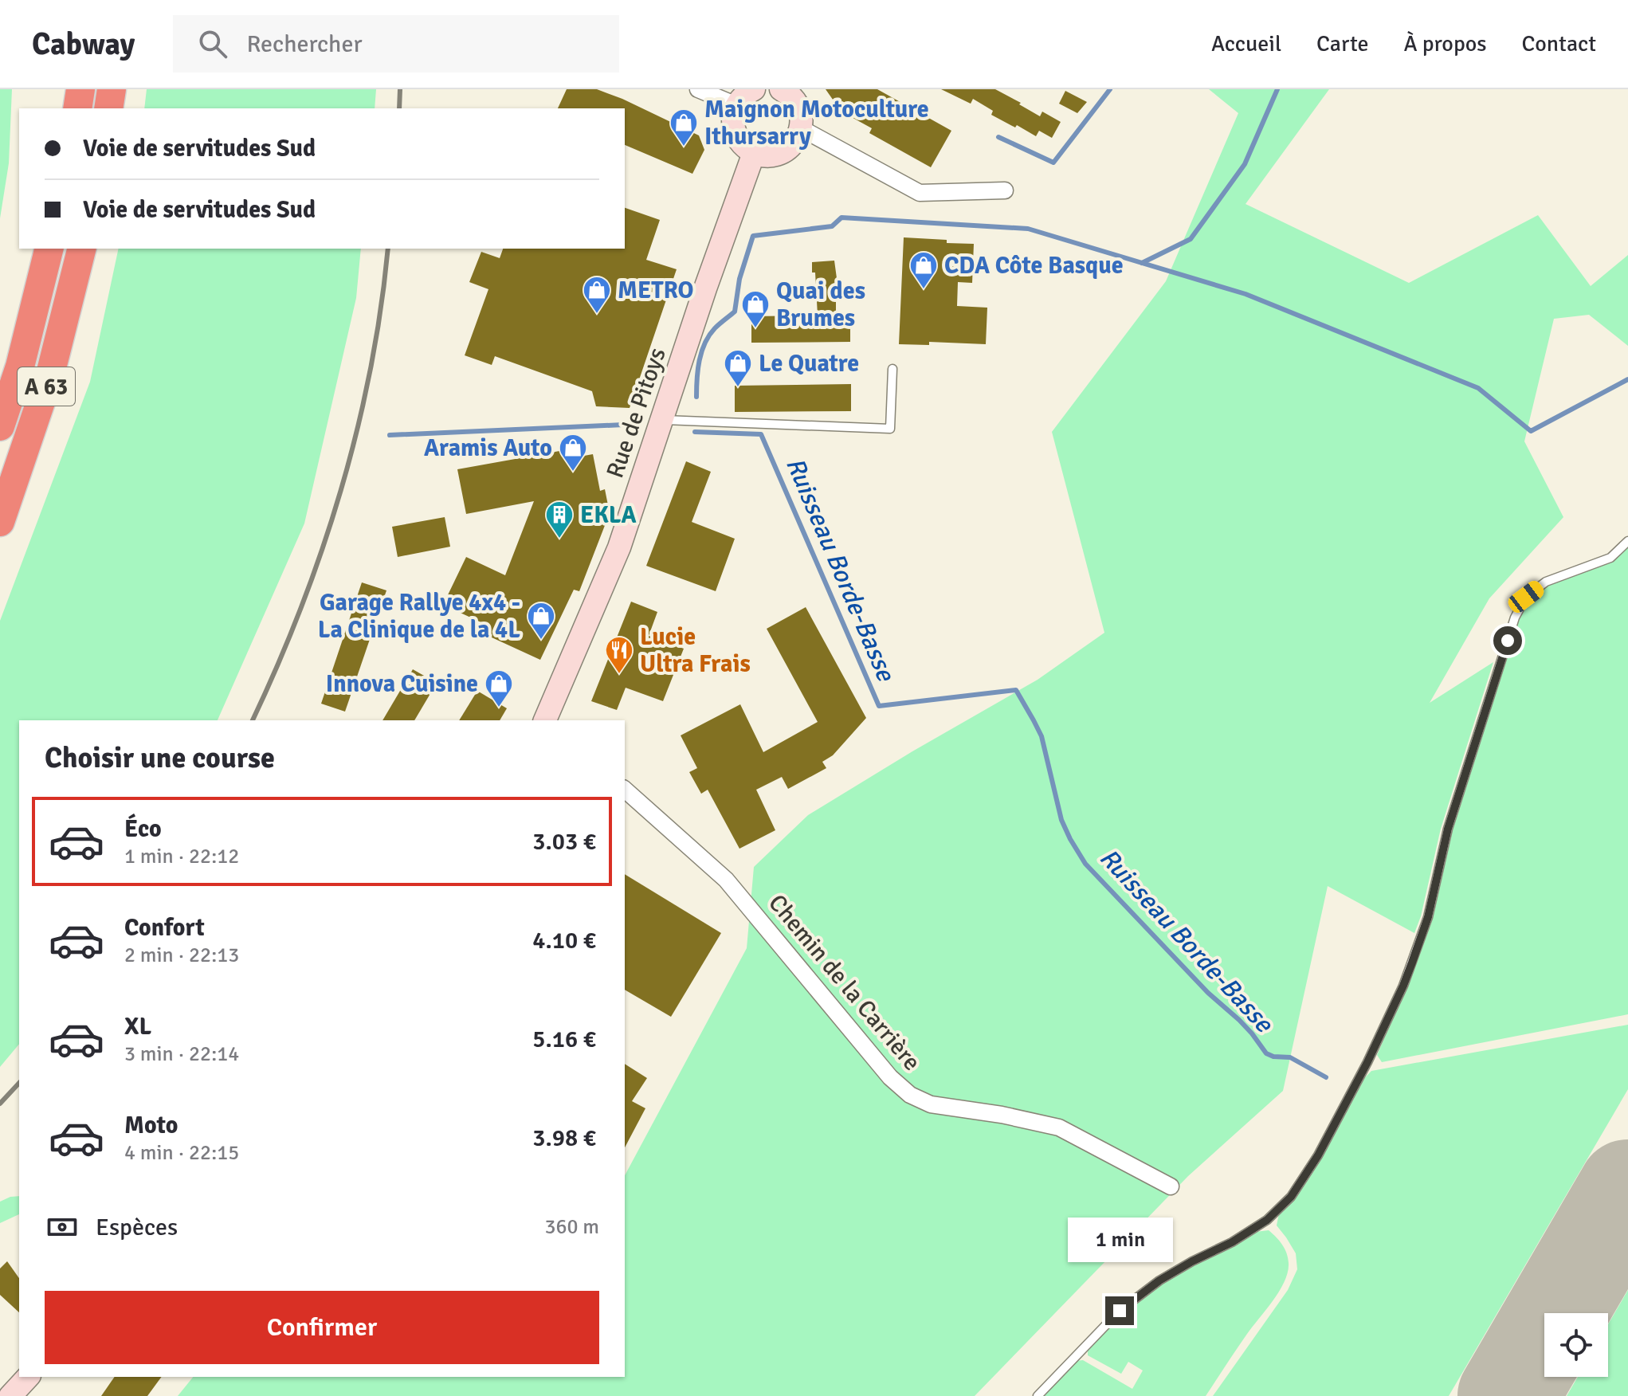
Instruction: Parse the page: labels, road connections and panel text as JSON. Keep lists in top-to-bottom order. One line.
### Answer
{"streets":{"highway":["A 63"],"street":["Rue de Pitoys","Chemin de la Carrière"]},"water":["Ruisseau Borde-Basse"],"places":{"shop":["Maignon Motoculture Ithursarry","CDA Côte Basque","METRO","Quai des Brumes","Le Quatre","Aramis Auto","Garage Rallye 4x4 - La Clinique de la 4L","Innova Cuisine"],"building":["EKLA"],"restaurant":["Lucie Ultra Frais"]},"page":{"header":"Cabway","search":"Rechercher","nav":["Accueil","Carte","À propos","Contact"],"banner":["Voie de servitudes Sud","Voie de servitudes Sud"],"heading":"Choisir une course","list":[{"name":"Éco","note":"1 min · 22:12","value":"3.03 €"},{"name":"Confort","note":"2 min · 22:13","value":"4.10 €"},{"name":"XL","note":"3 min · 22:14","value":"5.16 €"},{"name":"Moto","note":"4 min · 22:15","value":"3.98 €"}],"pay":["Espèces","360 m"],"bubble":"1 min","buttons":"Confirmer"}}
